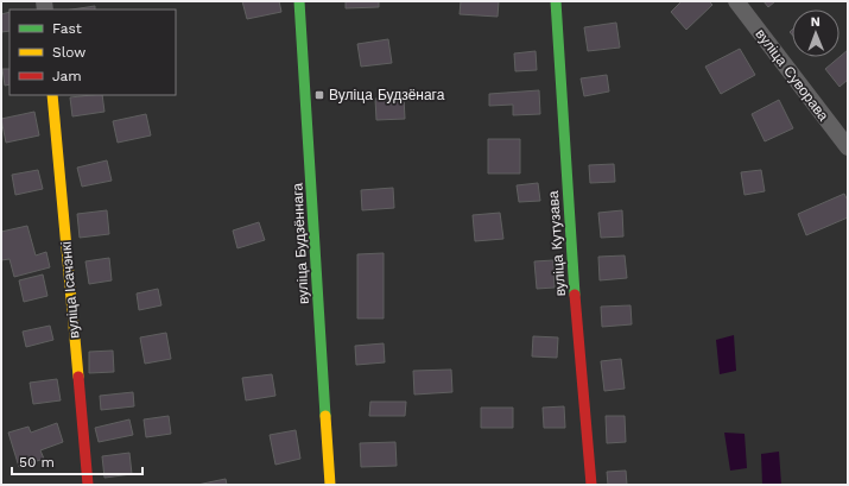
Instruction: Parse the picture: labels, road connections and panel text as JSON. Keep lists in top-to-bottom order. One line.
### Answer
{"streets":{"street":["вуліца Суворава","вуліца Будзённага","вуліца Кутузава","вуліца Ісачэнкі"]},"places":{"transit":["Вуліца Будзёнага"]},"legend":["Fast","Slow","Jam"],"scale_bar":"50 m","north":"top"}
